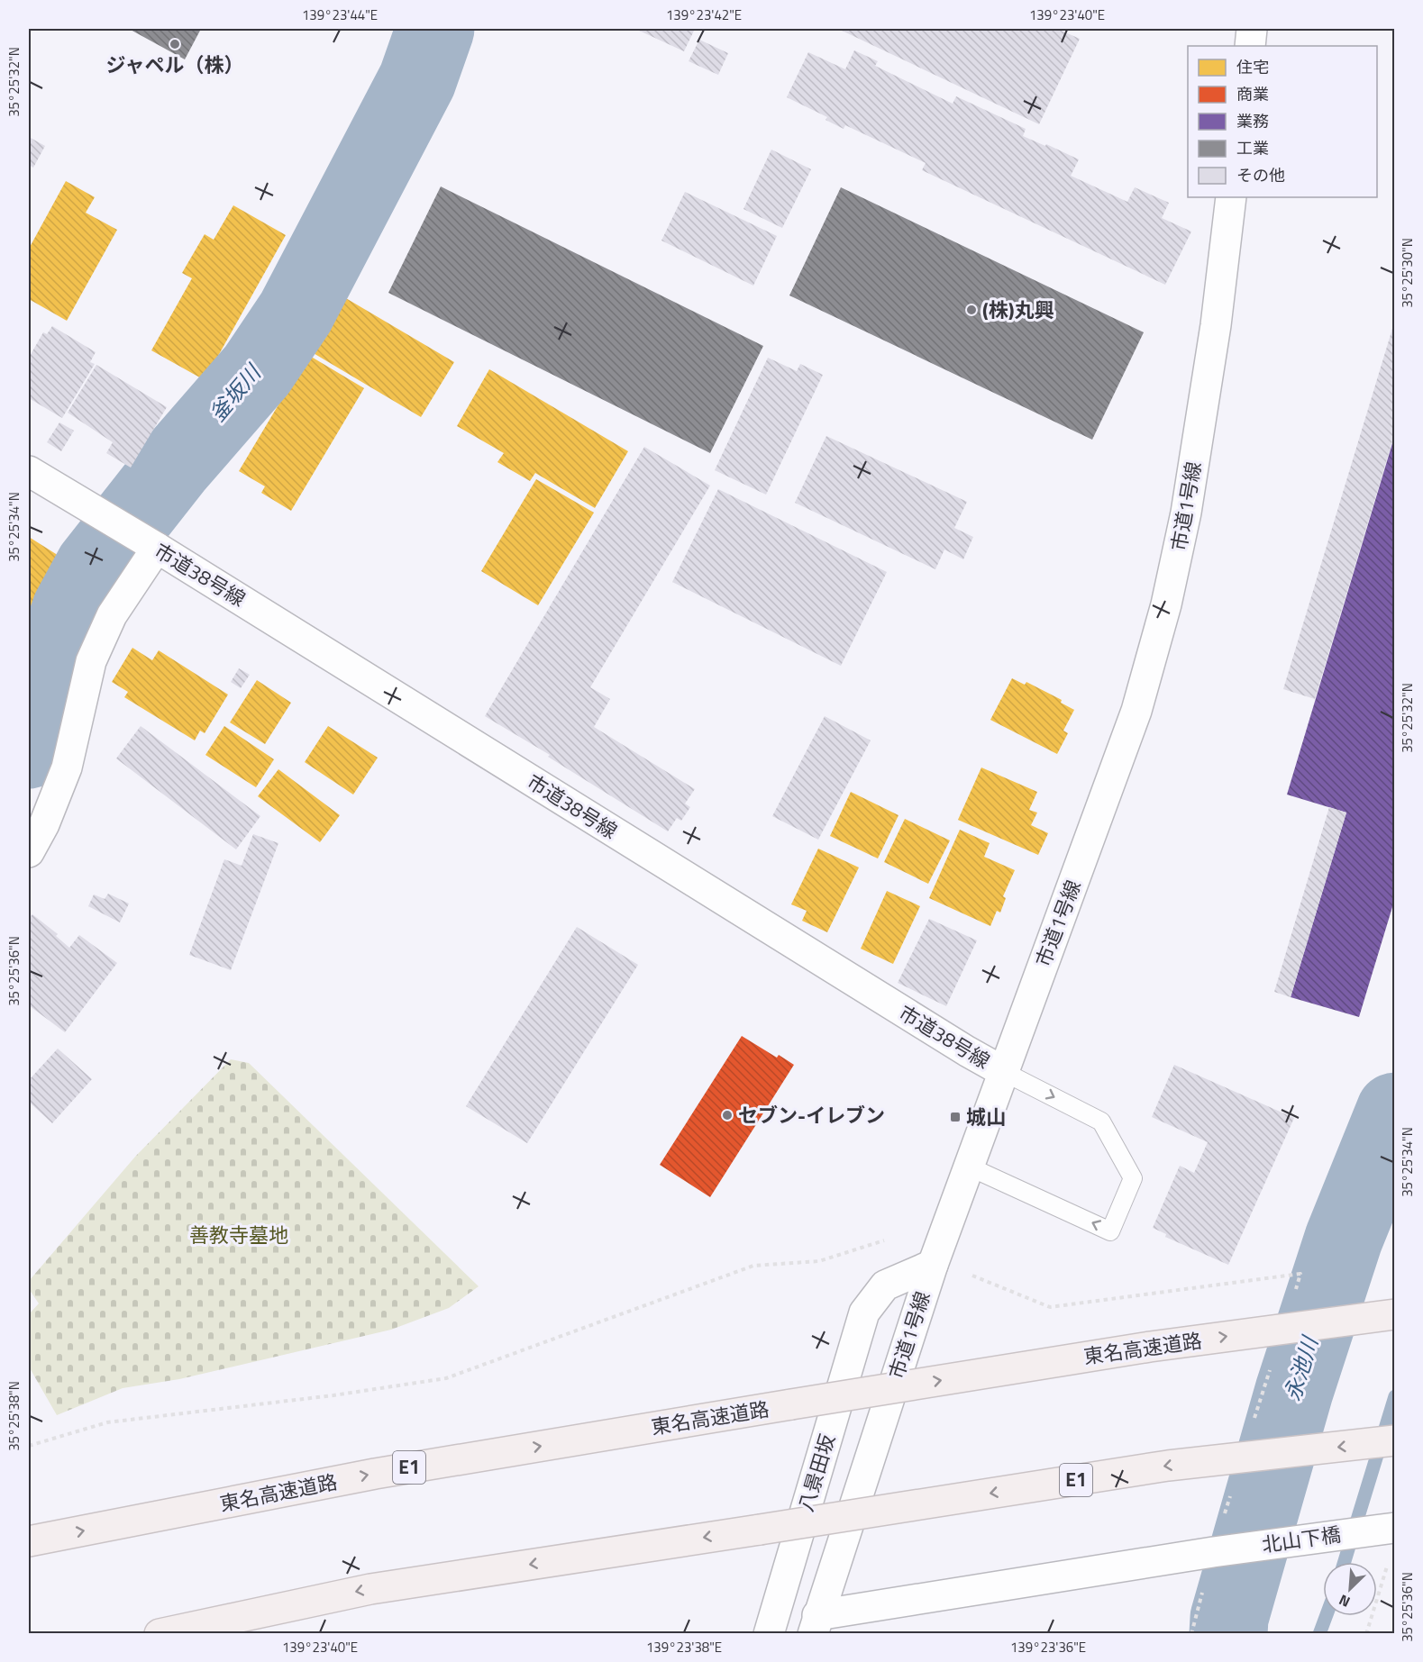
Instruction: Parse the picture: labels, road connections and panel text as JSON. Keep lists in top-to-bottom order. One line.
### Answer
{"streets":{"highway":["東名高速道路","E1"],"street":["市道1号線","市道38号線","八景田坂","北山下橋"]},"crossings":[["市道1号線","市道38号線"],["市道1号線","八景田坂"],["市道1号線","北山下橋"]],"water":["釜坂川","永池川"],"parks":["善教寺墓地"],"places":{"other":["ジャペル（株）","(株)丸興","セブン-イレブン"],"transit":["城山"]},"legend":["住宅","商業","業務","工業","その他"],"north":"bottom left","coordinates":["139°23'44\"E","139°23'42\"E","139°23'40\"E","35°25'32\"N","35°25'30\"N","35°25'34\"N","35°25'36\"N","35°25'38\"N","139°23'38\"E","139°23'36\"E"]}
